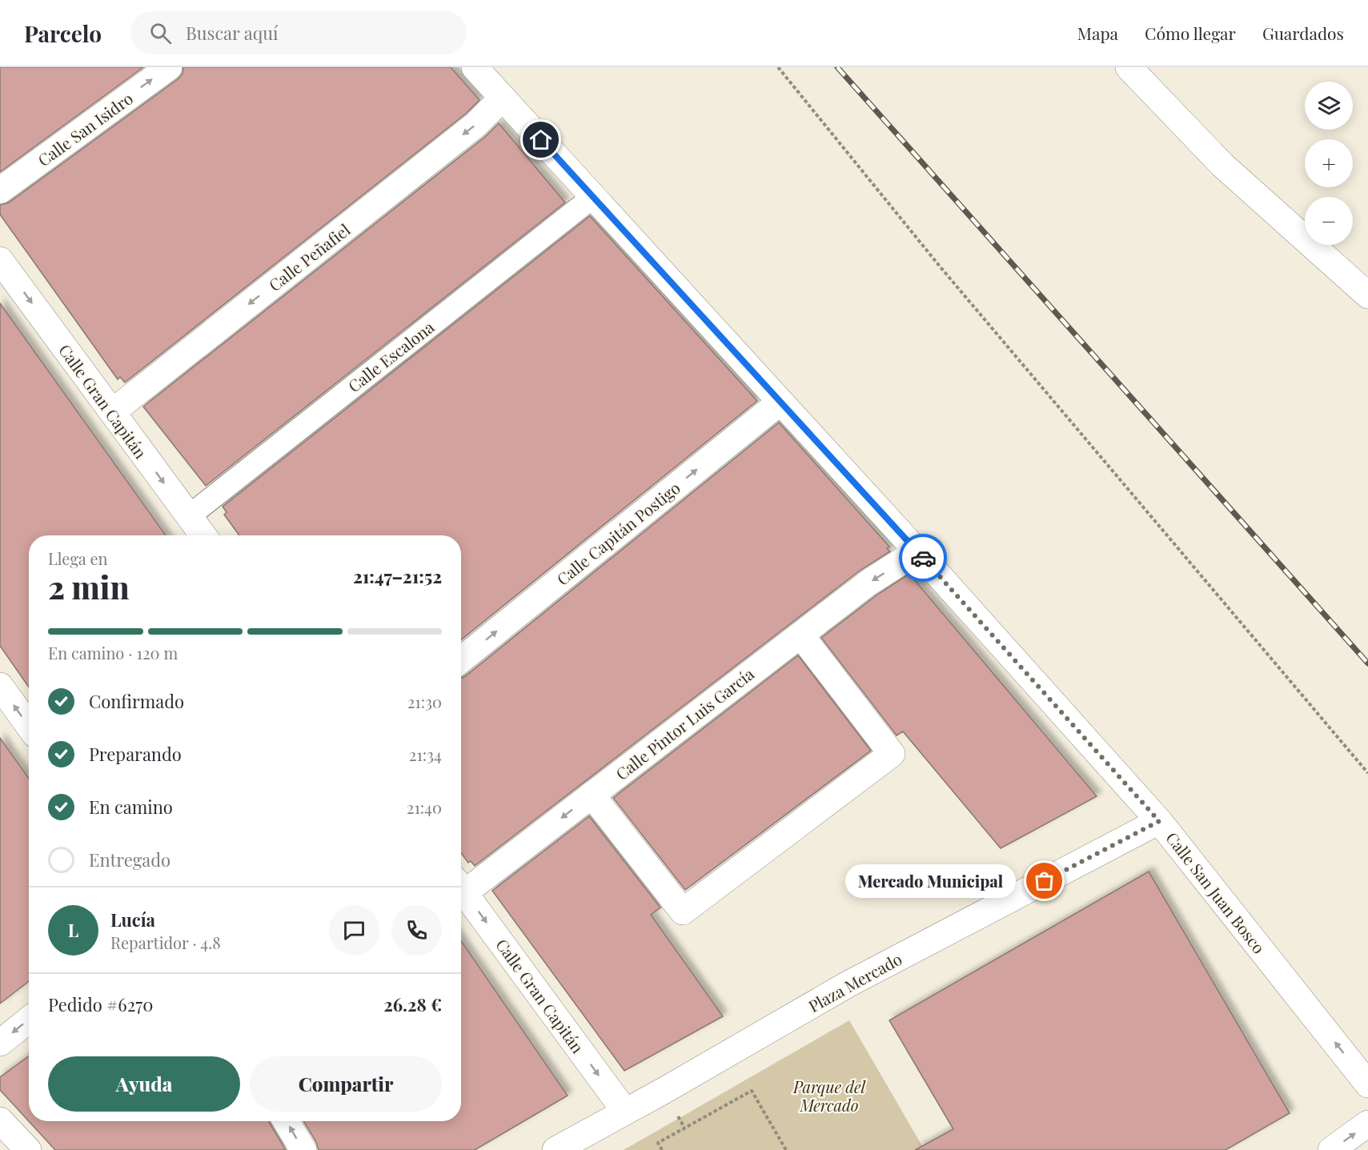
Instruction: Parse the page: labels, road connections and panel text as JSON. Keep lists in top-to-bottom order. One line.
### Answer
{"streets":{"street":["Calle San Isidro","Calle Peñafiel","Calle Escalona","Calle Gran Capitán","Calle Capitán Postigo","Calle Pintor Luis García","Calle San Juan Bosco","Plaza Mercado"]},"crossings":[["Calle Peñafiel","Calle Gran Capitán"],["Calle Peñafiel","Calle San Juan Bosco"],["Calle Escalona","Calle Gran Capitán"],["Calle Escalona","Calle San Juan Bosco"],["Calle Gran Capitán","Plaza Mercado"],["Calle Capitán Postigo","Calle San Juan Bosco"],["Calle Pintor Luis García","Calle San Juan Bosco"],["Calle San Juan Bosco","Plaza Mercado"]],"one_way":["Calle San Isidro","Calle Peñafiel","Calle Gran Capitán","Calle Capitán Postigo","Calle Pintor Luis García"],"parks":["Parque del Mercado"],"places":["Mercado Municipal"],"page":{"header":"Parcelo","search":"Buscar aquí","nav":["Mapa","Cómo llegar","Guardados"],"map_buttons":["+","−"],"heading":["2 min","Llega en","21:47–21:52"],"panel":["Lucía","Repartidor · 4.8","Pedido #6270","26.28 €"],"bar":"En camino · 120 m","list":[["Confirmado","21:30"],["Preparando","21:34"],["En camino","21:40"],"Entregado"],"bubble":"Mercado Municipal","round":"L","buttons":["Ayuda","Compartir"]}}
